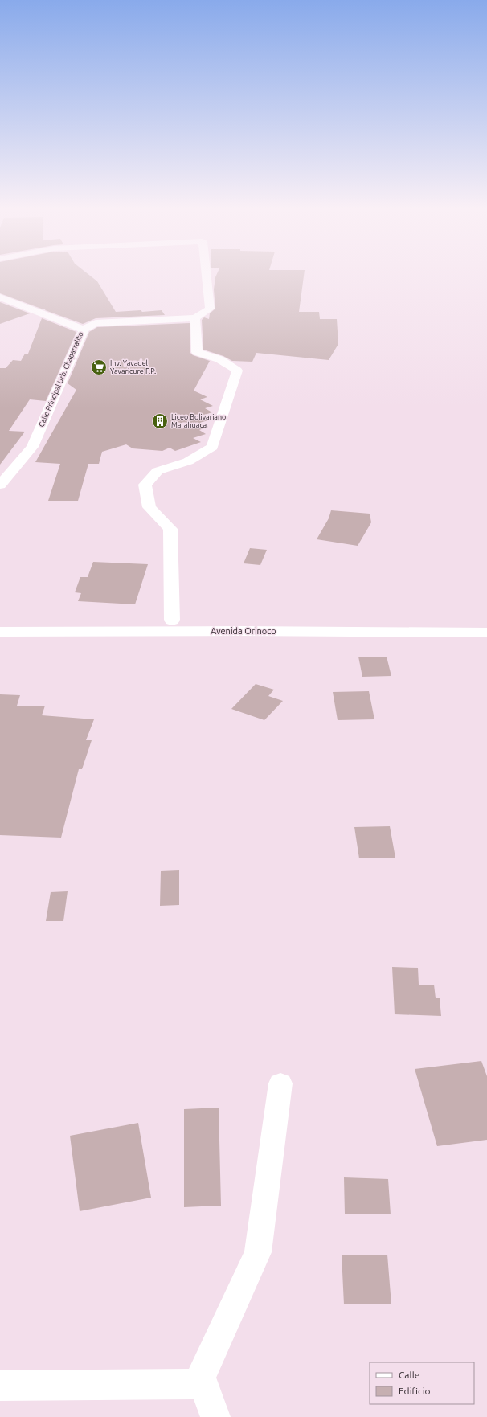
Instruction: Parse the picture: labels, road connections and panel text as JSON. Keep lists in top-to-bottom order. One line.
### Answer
{"streets":{"street":["Calle Principal Urb. Chaparralito","Avenida Orinoco"]},"places":{"supermarket":["Inv. Yavadel Yavaricure F.P."],"building":["Liceo Bolivariano Marahuaca"]},"legend":["Calle","Edificio"]}
